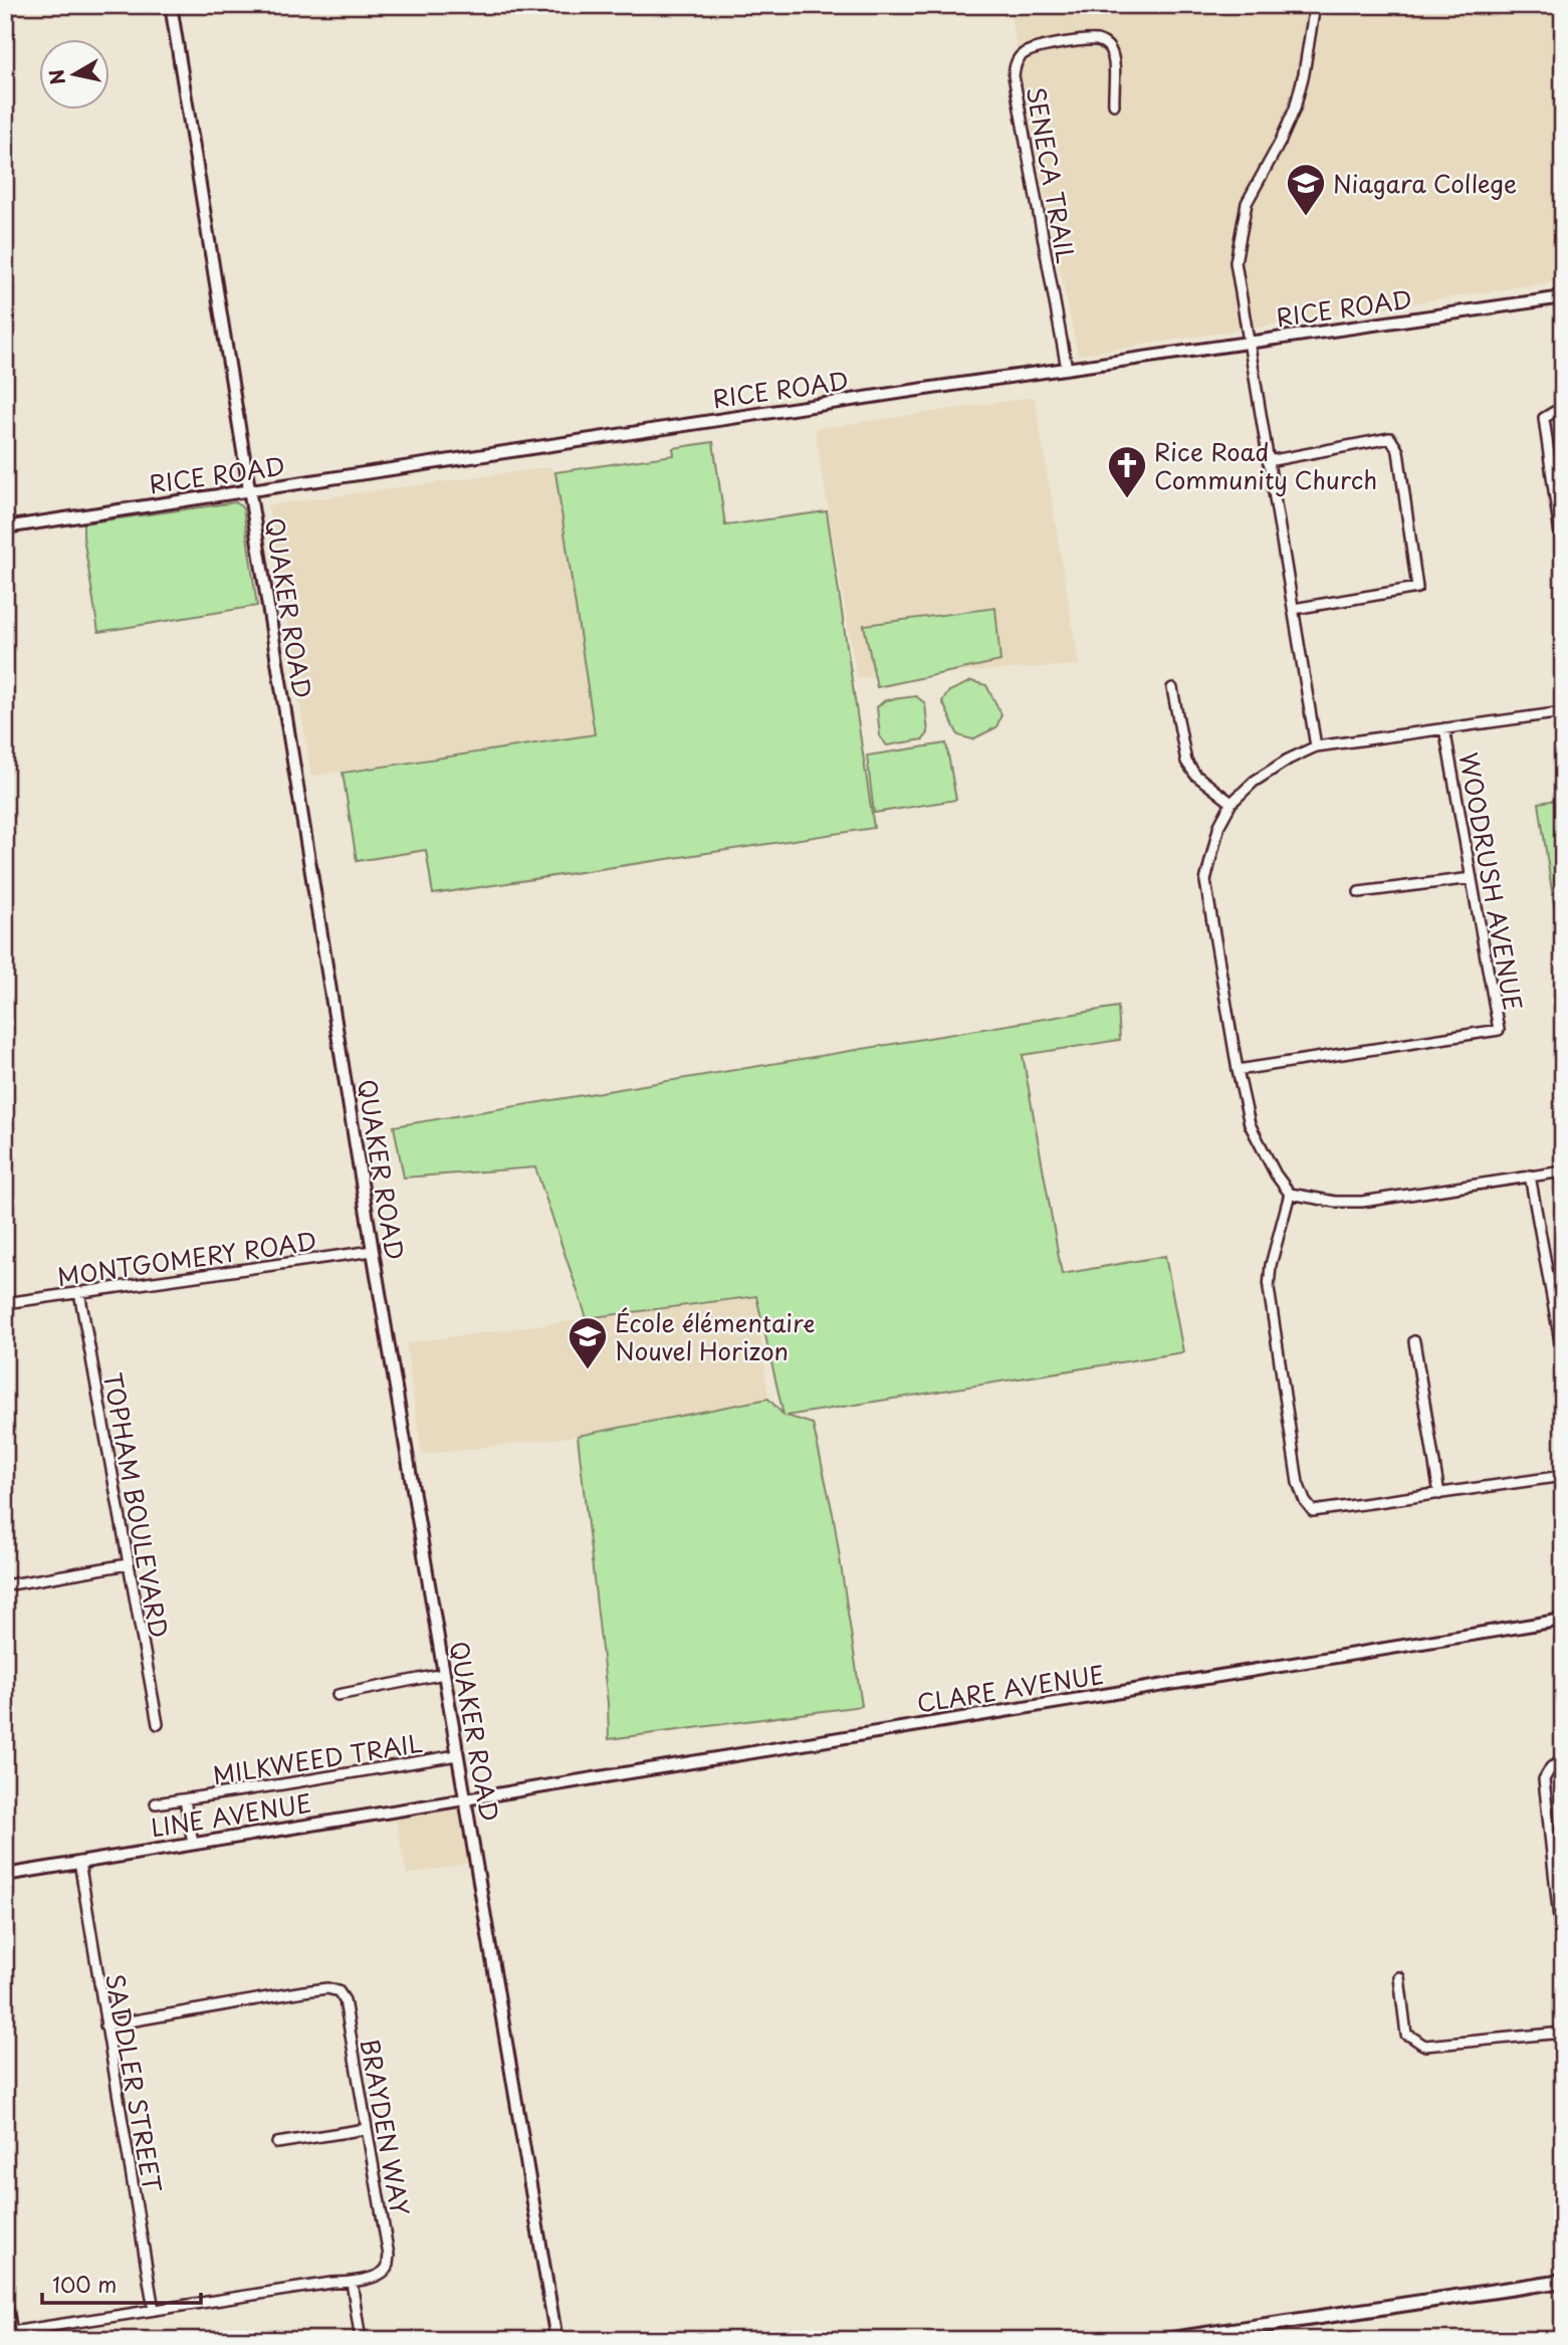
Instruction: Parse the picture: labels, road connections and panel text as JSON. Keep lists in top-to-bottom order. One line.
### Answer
{"streets":{"street":["SENECA TRAIL","RICE ROAD","QUAKER ROAD","WOODRUSH AVENUE","MONTGOMERY ROAD","TOPHAM BOULEVARD","CLARE AVENUE","MILKWEED TRAIL","LINE AVENUE","SADDLER STREET","BRAYDEN WAY"]},"crossings":[["SENECA TRAIL","RICE ROAD"],["RICE ROAD","QUAKER ROAD"],["QUAKER ROAD","MONTGOMERY ROAD"],["QUAKER ROAD","CLARE AVENUE"],["QUAKER ROAD","MILKWEED TRAIL"],["QUAKER ROAD","LINE AVENUE"],["MONTGOMERY ROAD","TOPHAM BOULEVARD"],["CLARE AVENUE","LINE AVENUE"],["MILKWEED TRAIL","LINE AVENUE"],["LINE AVENUE","SADDLER STREET"],["SADDLER STREET","BRAYDEN WAY"]],"places":{"school or university":["Niagara College","École élémentaire Nouvel Horizon"],"church":["Rice Road Community Church"]},"scale_bar":"100 m","north":"left"}
